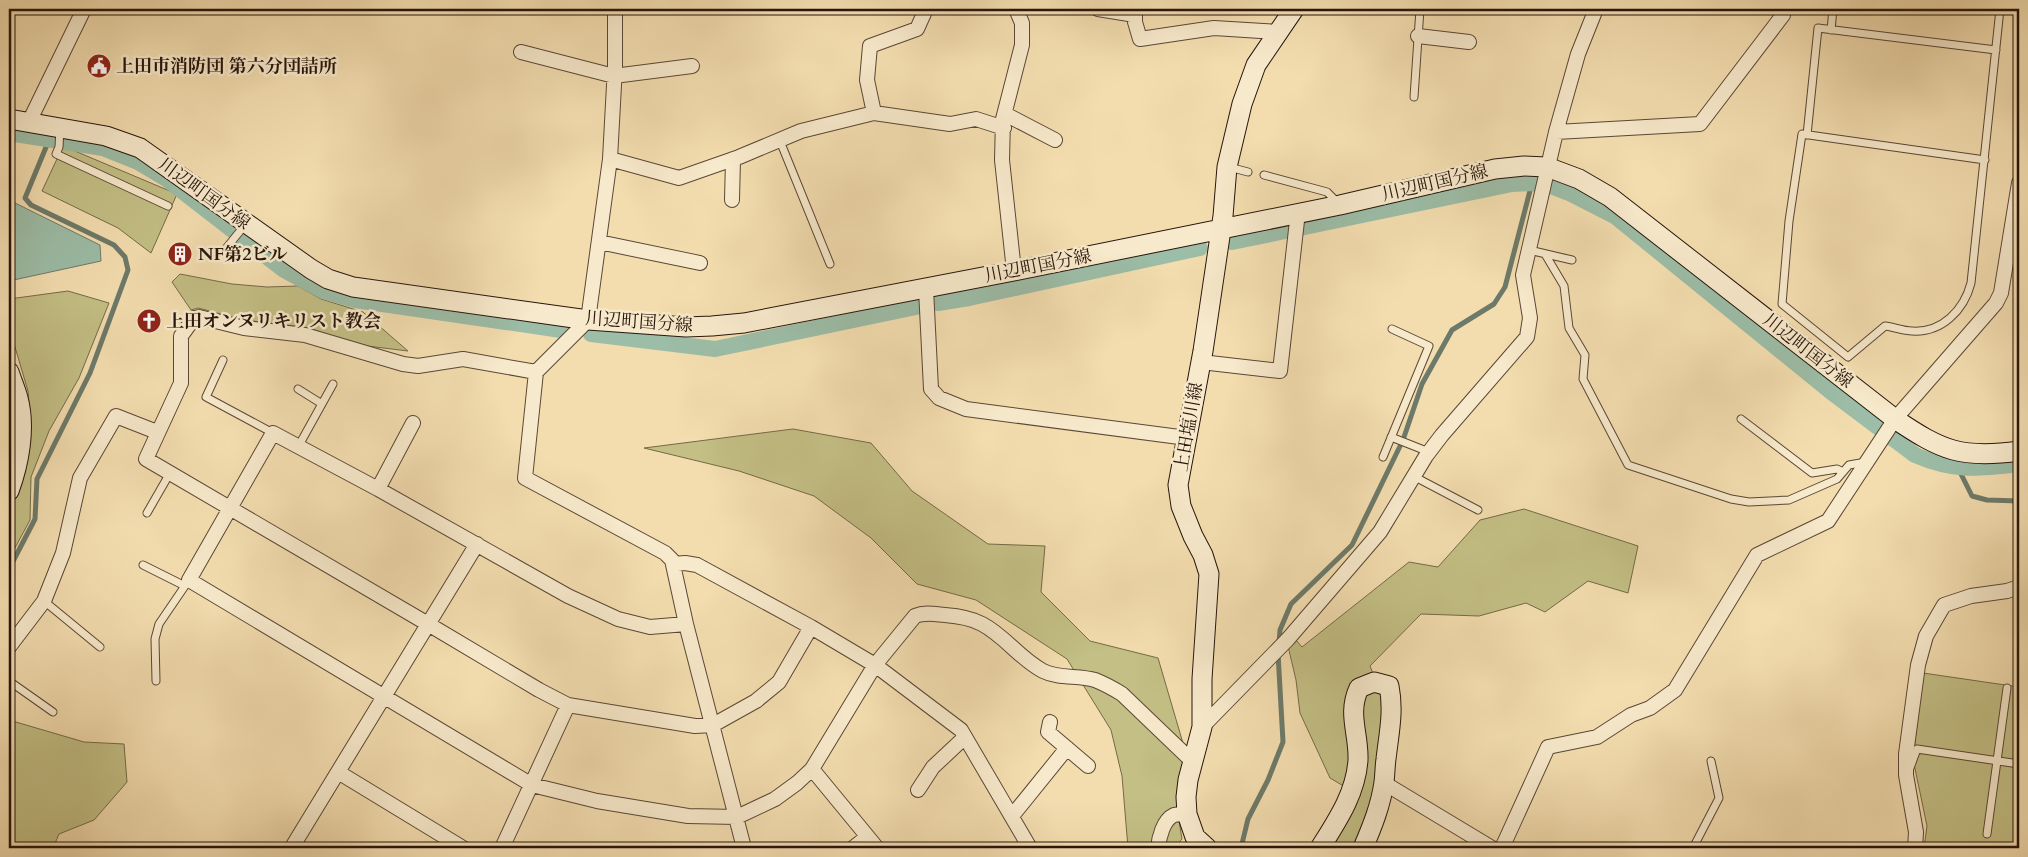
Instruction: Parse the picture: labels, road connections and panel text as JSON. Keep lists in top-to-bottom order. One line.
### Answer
{"streets":{"street":["川辺町国分線","上田塩川線"]},"crossings":[["川辺町国分線","上田塩川線"]],"places":{"public building":["上田市消防団 第六分団詰所"],"building":["NF第2ビル"],"church":["上田オンヌリキリスト教会"]}}
